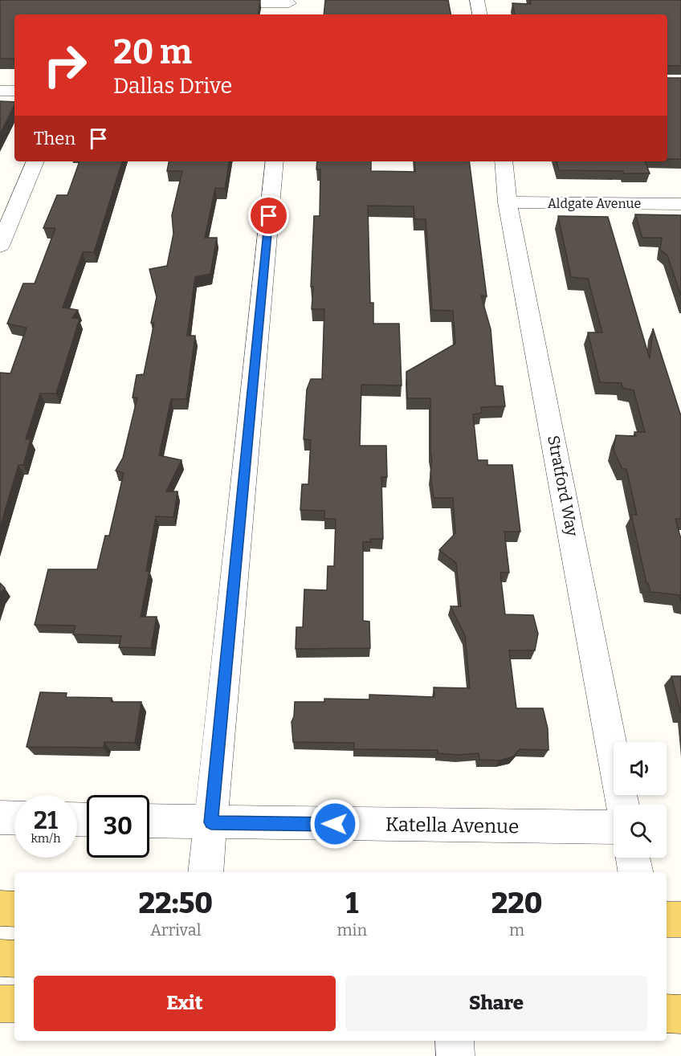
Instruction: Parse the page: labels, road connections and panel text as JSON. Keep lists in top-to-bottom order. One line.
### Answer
{"streets":{"street":["Aldgate Avenue","Stratford Way","Katella Avenue"]},"crossings":[["Aldgate Avenue","Stratford Way"]],"page":{"turn":["20 m","Dallas Drive"],"then":"Then","speed":"21 km/h","limit":"30","eta":["22:50","Arrival","1","min","220","m"],"buttons":["Exit","Share"]}}
